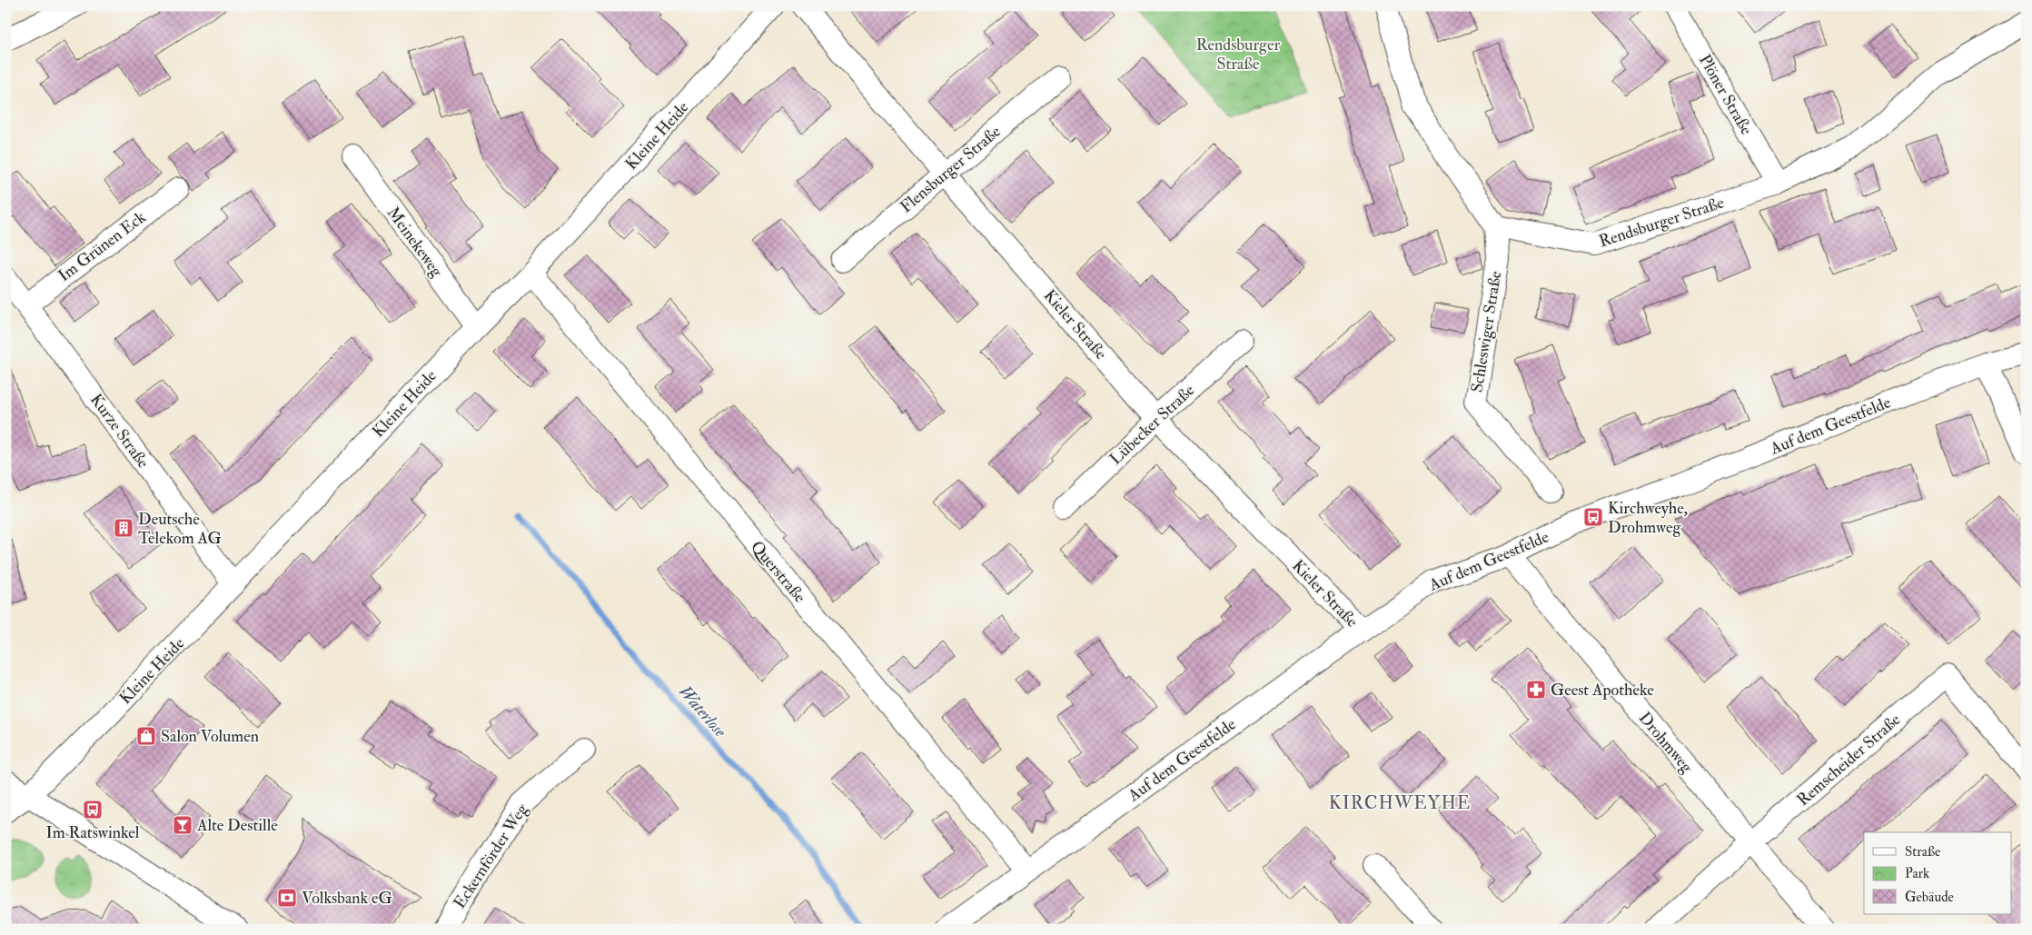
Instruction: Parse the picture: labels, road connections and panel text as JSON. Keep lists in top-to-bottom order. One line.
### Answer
{"streets":{"street":["Plöner Straße","Kleine Heide","Flensburger Straße","Rendsburger Straße","Meinekeweg","Im Grünen Eck","Kieler Straße","Schleswiger Straße","Lübecker Straße","Auf dem Geestfelde","Kurze Straße","Querstraße","Drohmweg","Remscheider Straße","Eckernförder Weg"]},"crossings":[["Plöner Straße","Rendsburger Straße"],["Kleine Heide","Meinekeweg"],["Kleine Heide","Kurze Straße"],["Kleine Heide","Querstraße"],["Flensburger Straße","Kieler Straße"],["Rendsburger Straße","Schleswiger Straße"],["Im Grünen Eck","Kurze Straße"],["Kieler Straße","Lübecker Straße"],["Kieler Straße","Auf dem Geestfelde"],["Auf dem Geestfelde","Querstraße"],["Auf dem Geestfelde","Drohmweg"],["Drohmweg","Remscheider Straße"]],"districts":["KIRCHWEYHE"],"water":["Waterlose"],"parks":["Rendsburger Straße"],"places":{"bus stop":["Kirchweyhe, Drohmweg","Im Ratswinkel"],"building":["Deutsche Telekom AG"],"pharmacy":["Geest Apotheke"],"shop":["Salon Volumen"],"bar":["Alte Destille"],"bank":["Volksbank eG"]},"legend":["Straße","Park","Gebäude"]}
